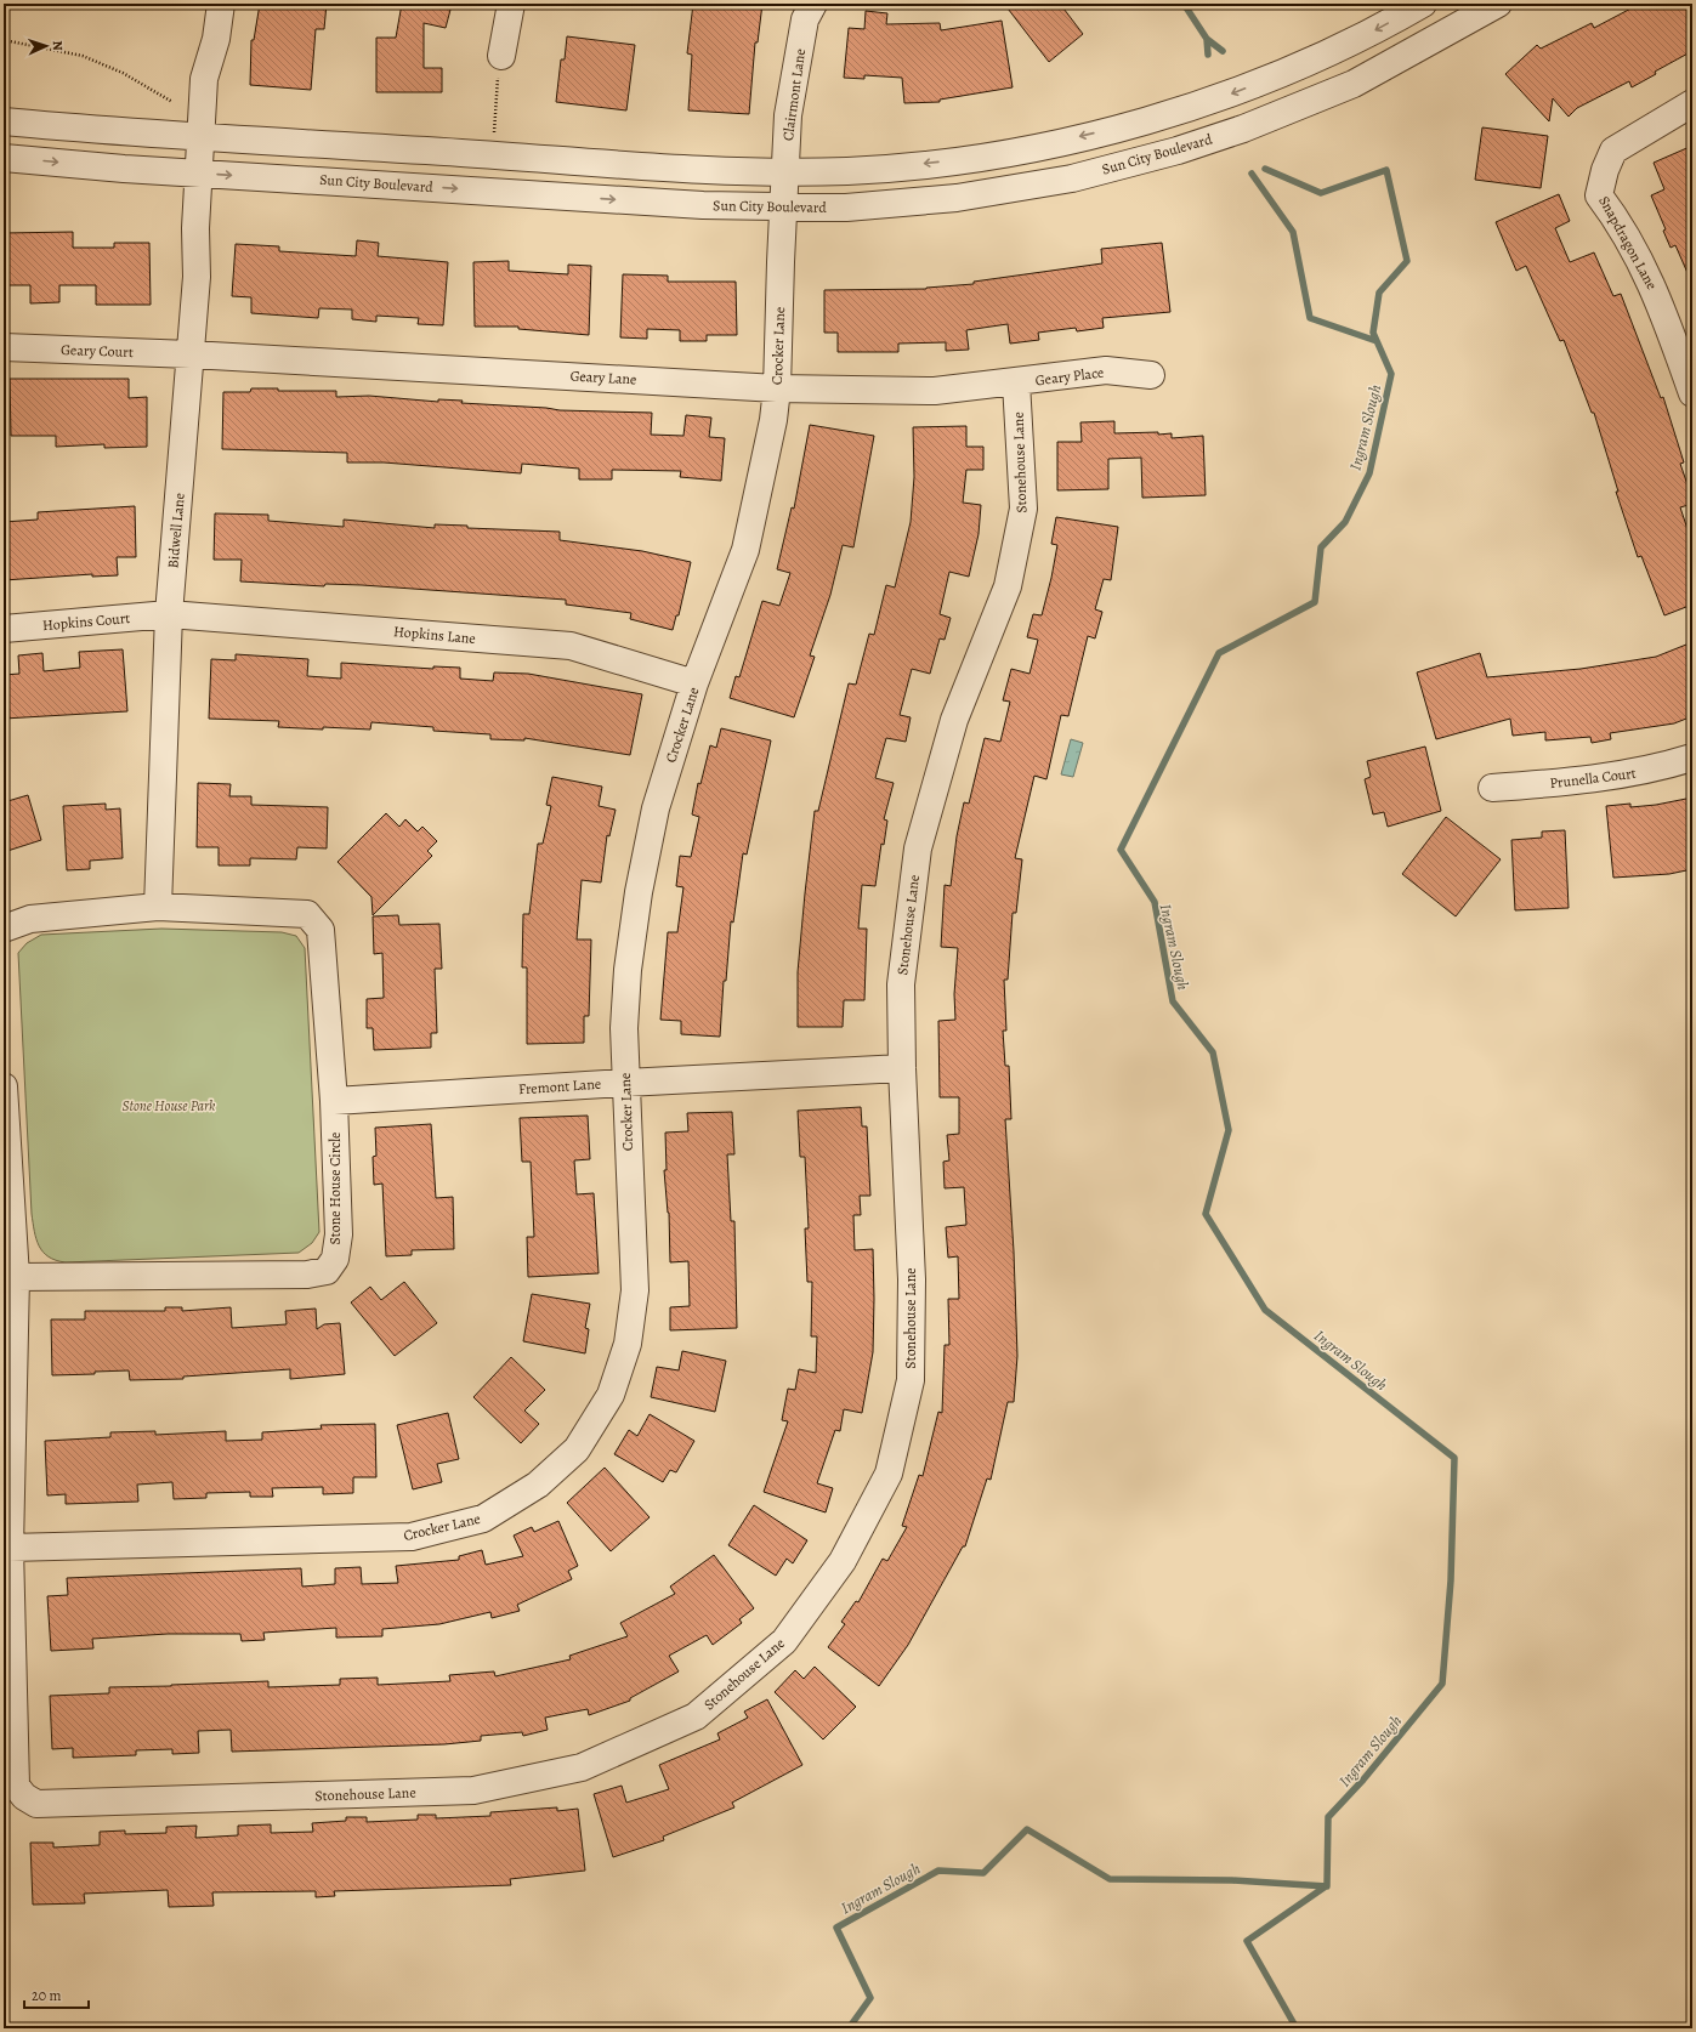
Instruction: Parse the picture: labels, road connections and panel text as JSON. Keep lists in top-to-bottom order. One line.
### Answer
{"streets":{"street":["Clairmont Lane","Sun City Boulevard","Snapdragon Lane","Crocker Lane","Geary Court","Geary Place","Geary Lane","Stonehouse Lane","Bidwell Lane","Hopkins Court","Hopkins Lane","Prunella Court","Fremont Lane","Stone House Circle"]},"crossings":[["Clairmont Lane","Sun City Boulevard"],["Clairmont Lane","Crocker Lane"],["Sun City Boulevard","Crocker Lane"],["Sun City Boulevard","Bidwell Lane"],["Crocker Lane","Geary Lane"],["Crocker Lane","Stonehouse Lane"],["Crocker Lane","Hopkins Lane"],["Crocker Lane","Fremont Lane"],["Geary Court","Geary Lane"],["Geary Court","Bidwell Lane"],["Geary Place","Geary Lane"],["Geary Place","Stonehouse Lane"],["Geary Lane","Stonehouse Lane"],["Geary Lane","Bidwell Lane"],["Stonehouse Lane","Fremont Lane"],["Stonehouse Lane","Stone House Circle"],["Bidwell Lane","Hopkins Court"],["Bidwell Lane","Hopkins Lane"],["Bidwell Lane","Stone House Circle"],["Hopkins Court","Hopkins Lane"],["Fremont Lane","Stone House Circle"]],"water":["Ingram Slough"],"parks":["Stone House Park"],"scale_bar":"20 m","north":"right"}
